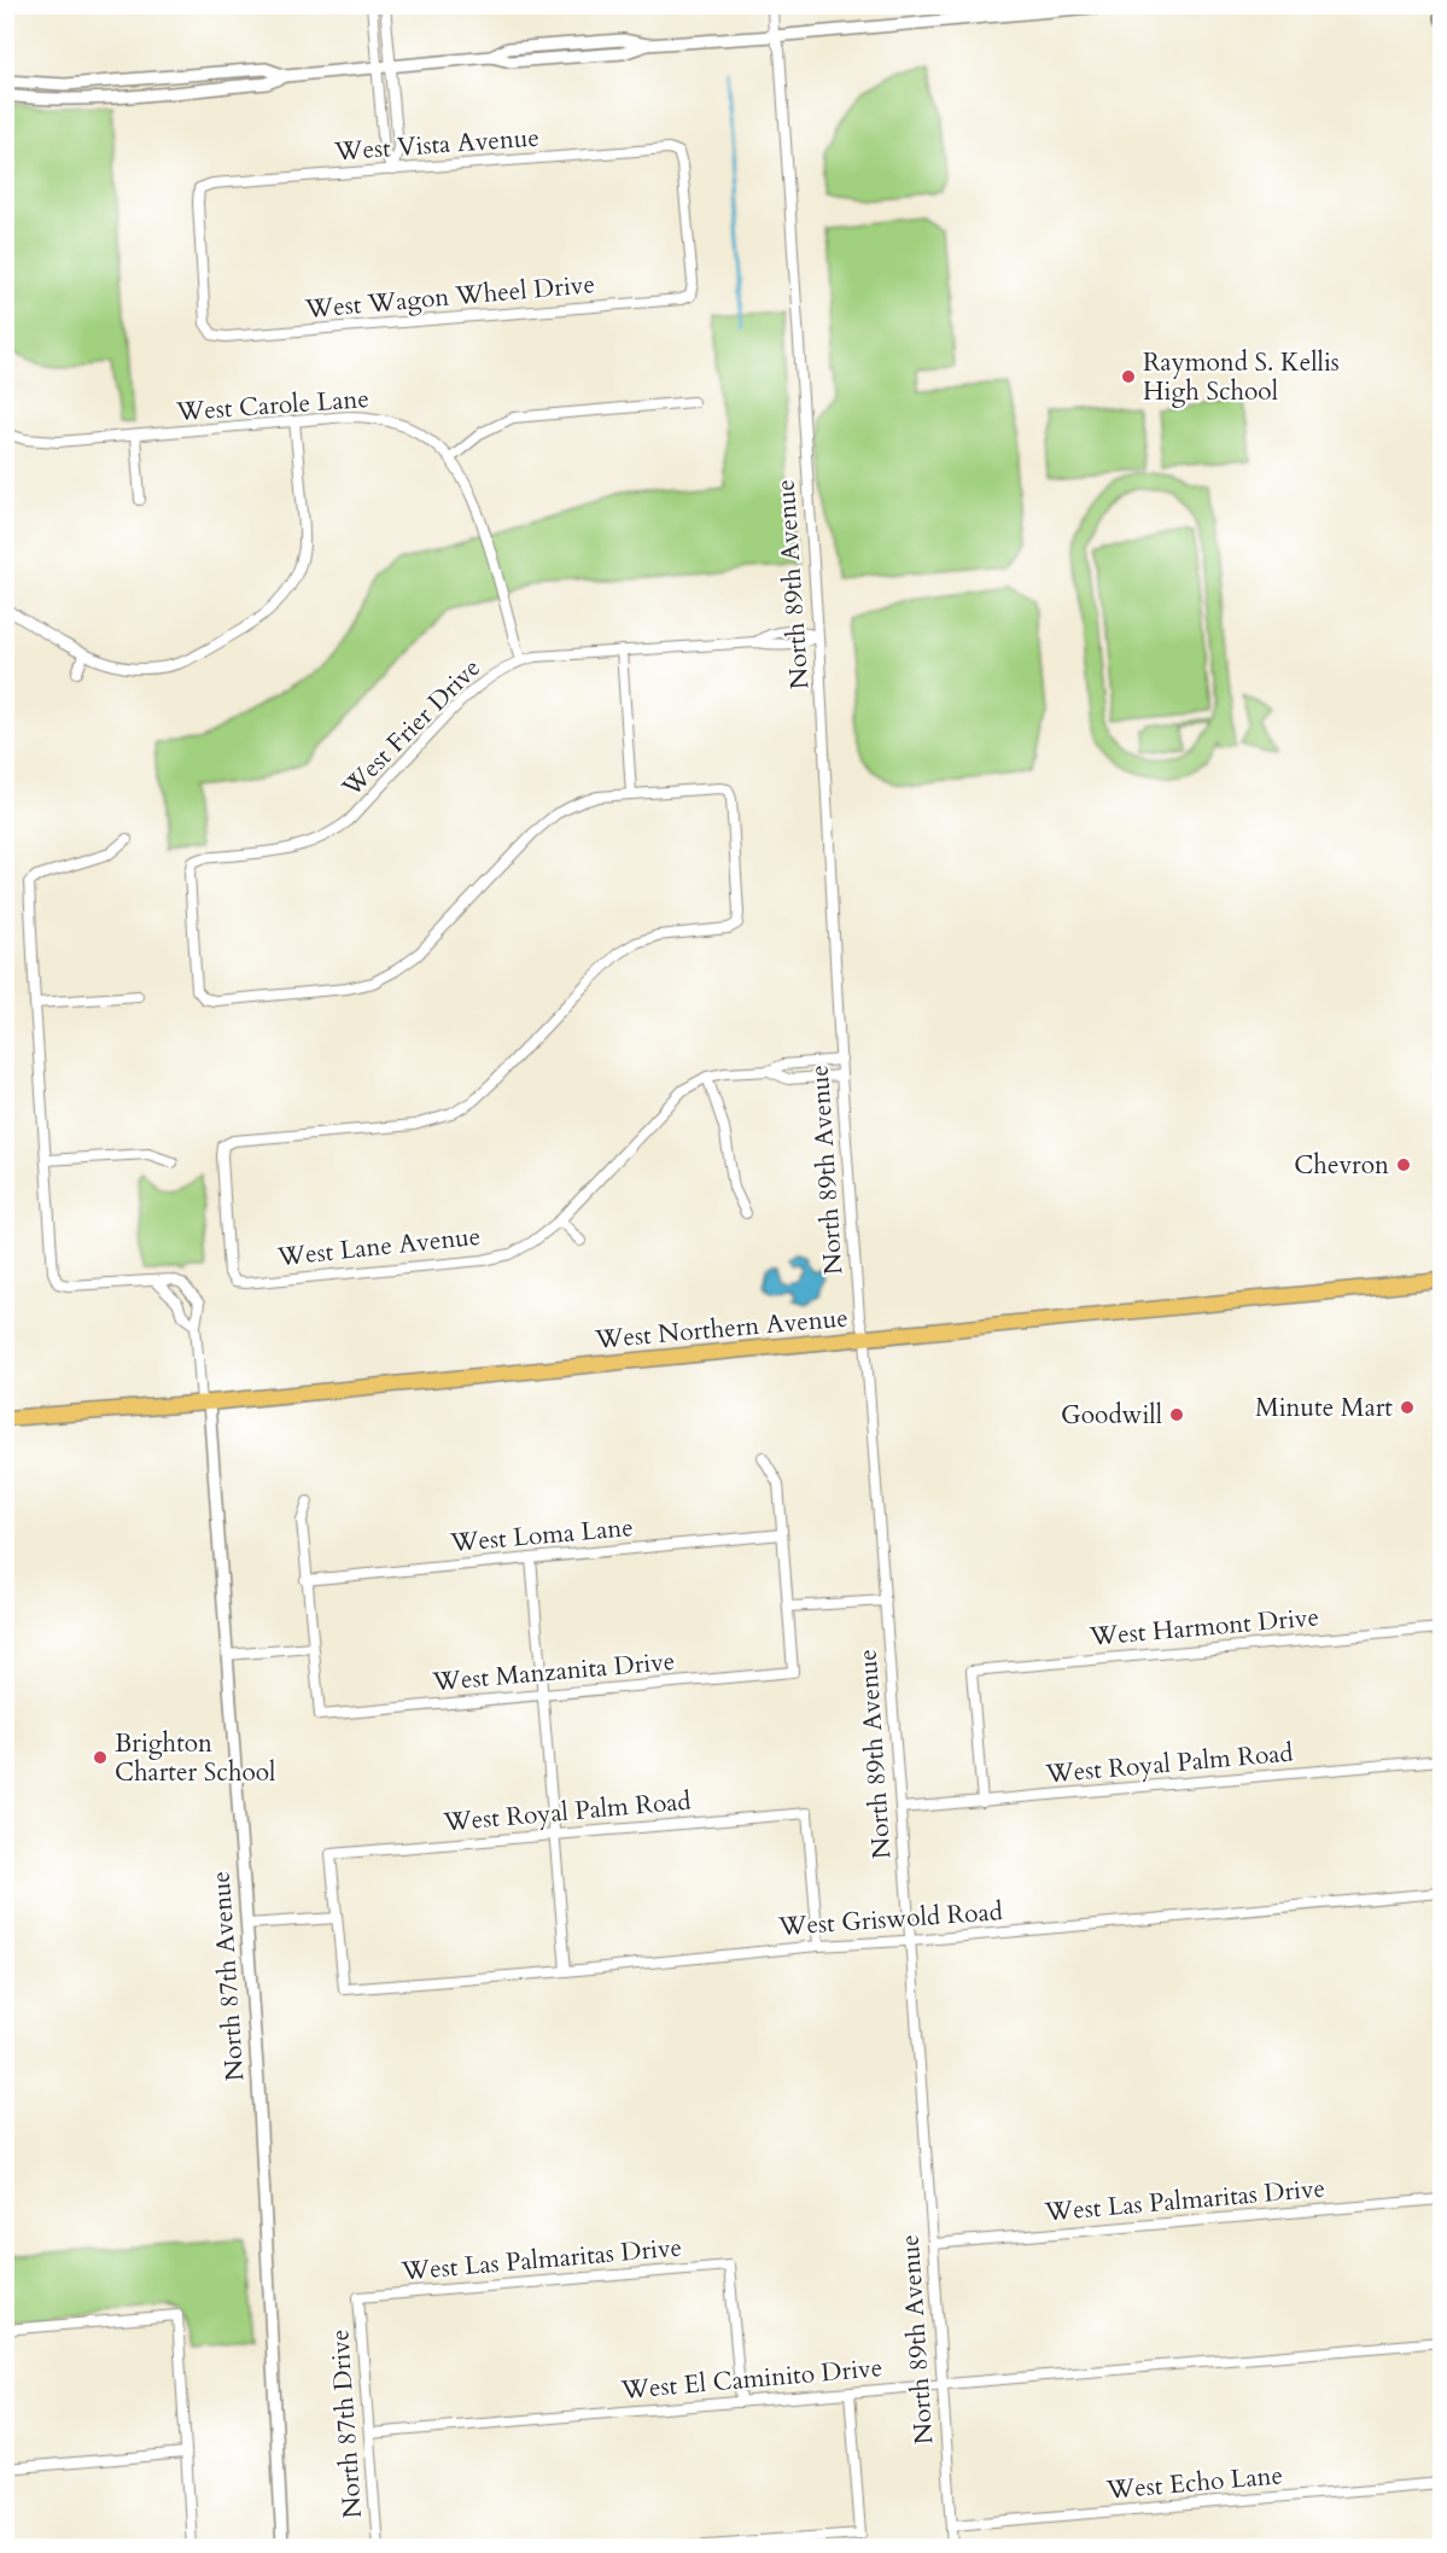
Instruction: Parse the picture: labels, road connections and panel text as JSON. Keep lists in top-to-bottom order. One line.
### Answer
{"streets":{"main road":["West Northern Avenue"],"street":["West Vista Avenue","West Wagon Wheel Drive","West Carole Lane","North 89th Avenue","West Frier Drive","West Lane Avenue","West Loma Lane","West Harmont Drive","West Manzanita Drive","West Royal Palm Road","West Griswold Road","North 87th Avenue","West Las Palmaritas Drive","West El Caminito Drive","North 87th Drive","West Echo Lane"]},"crossings":[["West Vista Avenue","West Wagon Wheel Drive"],["West Carole Lane","West Frier Drive"],["North 89th Avenue","West Frier Drive"],["North 89th Avenue","West Lane Avenue"],["North 89th Avenue","West Northern Avenue"],["North 89th Avenue","West Royal Palm Road"],["North 89th Avenue","West Griswold Road"],["North 89th Avenue","West Las Palmaritas Drive"],["North 89th Avenue","West El Caminito Drive"],["North 89th Avenue","West Echo Lane"],["West Frier Drive","West Lane Avenue"],["West Northern Avenue","North 87th Avenue"],["West Harmont Drive","West Royal Palm Road"],["West Royal Palm Road","West Griswold Road"],["West Las Palmaritas Drive","West El Caminito Drive"],["West Las Palmaritas Drive","North 87th Drive"],["West El Caminito Drive","North 87th Drive"]],"places":["Raymond S. Kellis High School","Chevron","Minute Mart","Goodwill","Brighton Charter School"]}
